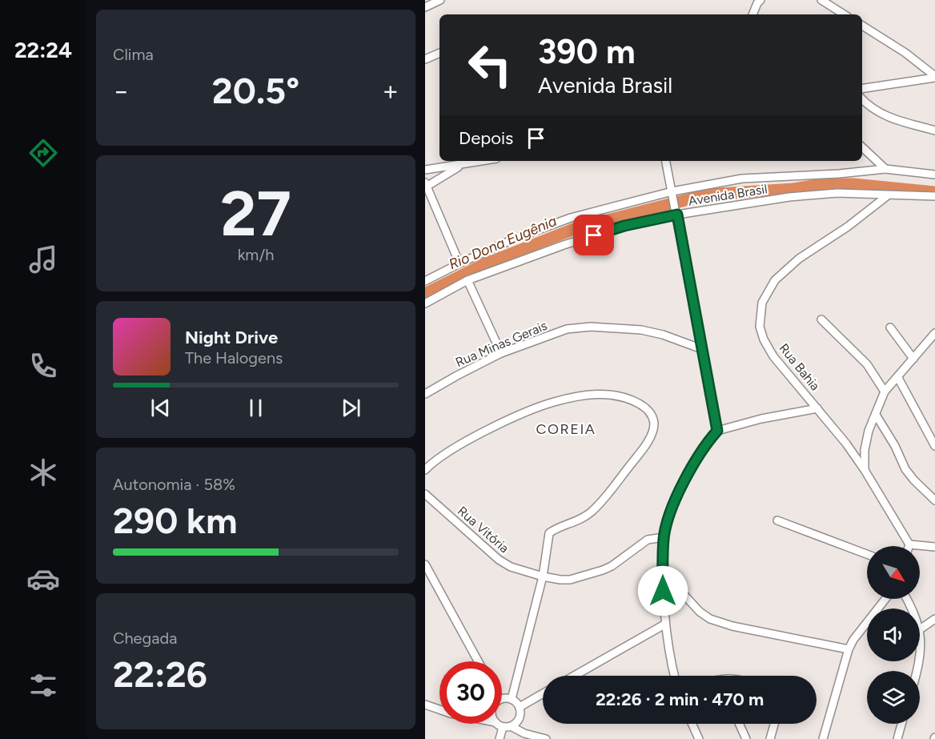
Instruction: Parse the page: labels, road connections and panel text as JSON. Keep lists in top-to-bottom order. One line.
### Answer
{"streets":{"street":["Avenida Brasil","Rua Minas Gerais","Rua Bahia","Rua Vitória"]},"crossings":[["Avenida Brasil","Rua Bahia"]],"districts":["COREIA"],"water":["Rio Dona Eugênia"],"north":"bottom right","page":{"tabs":"22:24","tile":["Clima",["27","km/h"],["Autonomia · 58%","290 km"],["Chegada","22:26"]],"turn":["390 m","Avenida Brasil"],"heat":["−","20.5°","+"],"then":"Depois","song":["Night Drive","The Halogens"],"limit":"30","trip":"22:26 · 2 min · 470 m"}}
